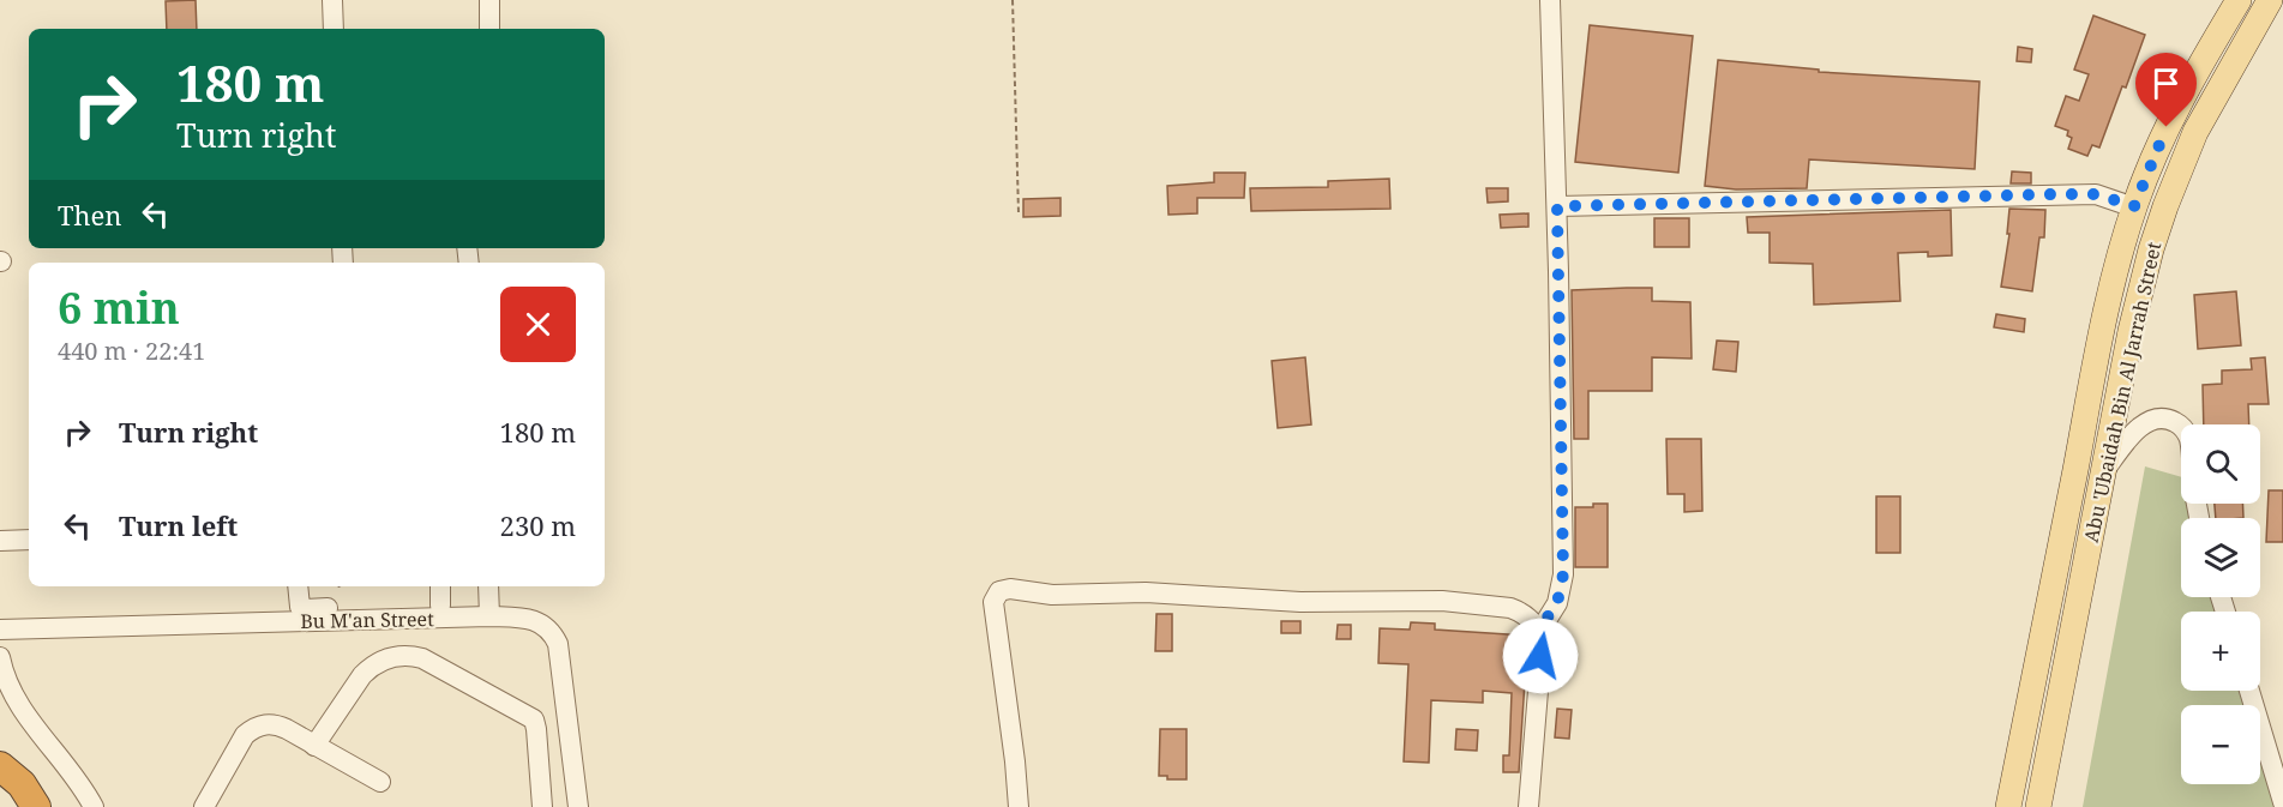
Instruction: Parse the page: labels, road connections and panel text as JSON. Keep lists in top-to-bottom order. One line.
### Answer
{"streets":{"main road":["Abu 'Ubaidah Bin Al Jarrah Street"],"street":["Bu M'an Street"]},"page":{"turn":["180 m","Turn right"],"then":"Then","heading":["6 min","440 m · 22:41"],"list":[{"name":"Turn right","value":"180 m"},{"name":"Turn left","value":"230 m"}],"map_buttons":["+","−"]}}
